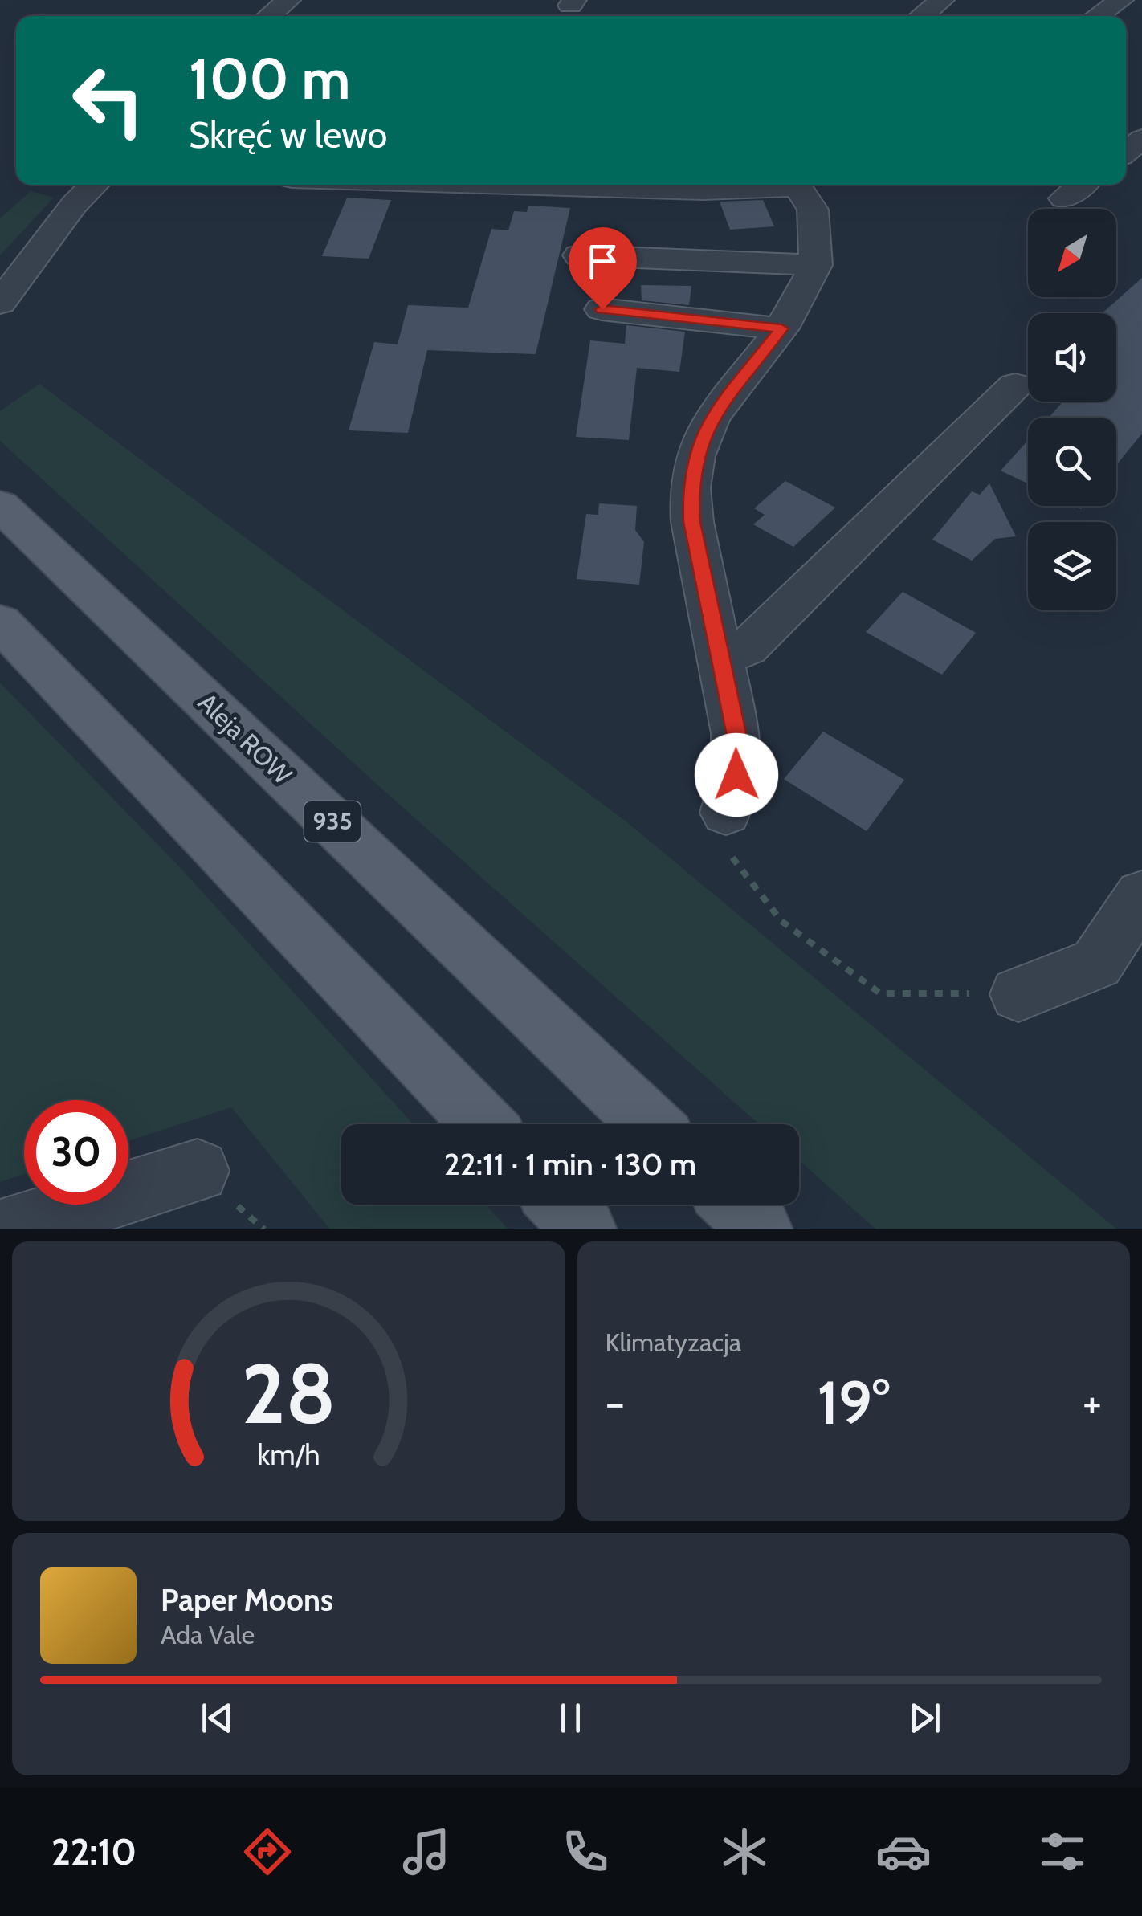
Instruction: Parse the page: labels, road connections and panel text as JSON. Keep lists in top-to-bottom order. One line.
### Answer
{"streets":{"main road":["Aleja ROW","935"]},"north":"bottom left","page":{"turn":["100 m","Skręć w lewo"],"limit":"30","trip":"22:11 · 1 min · 130 m","tile":"Klimatyzacja","heat":["−","19°","+"],"song":["Paper Moons","Ada Vale"],"tabs":"22:10","gauge":["28","km/h"]}}
